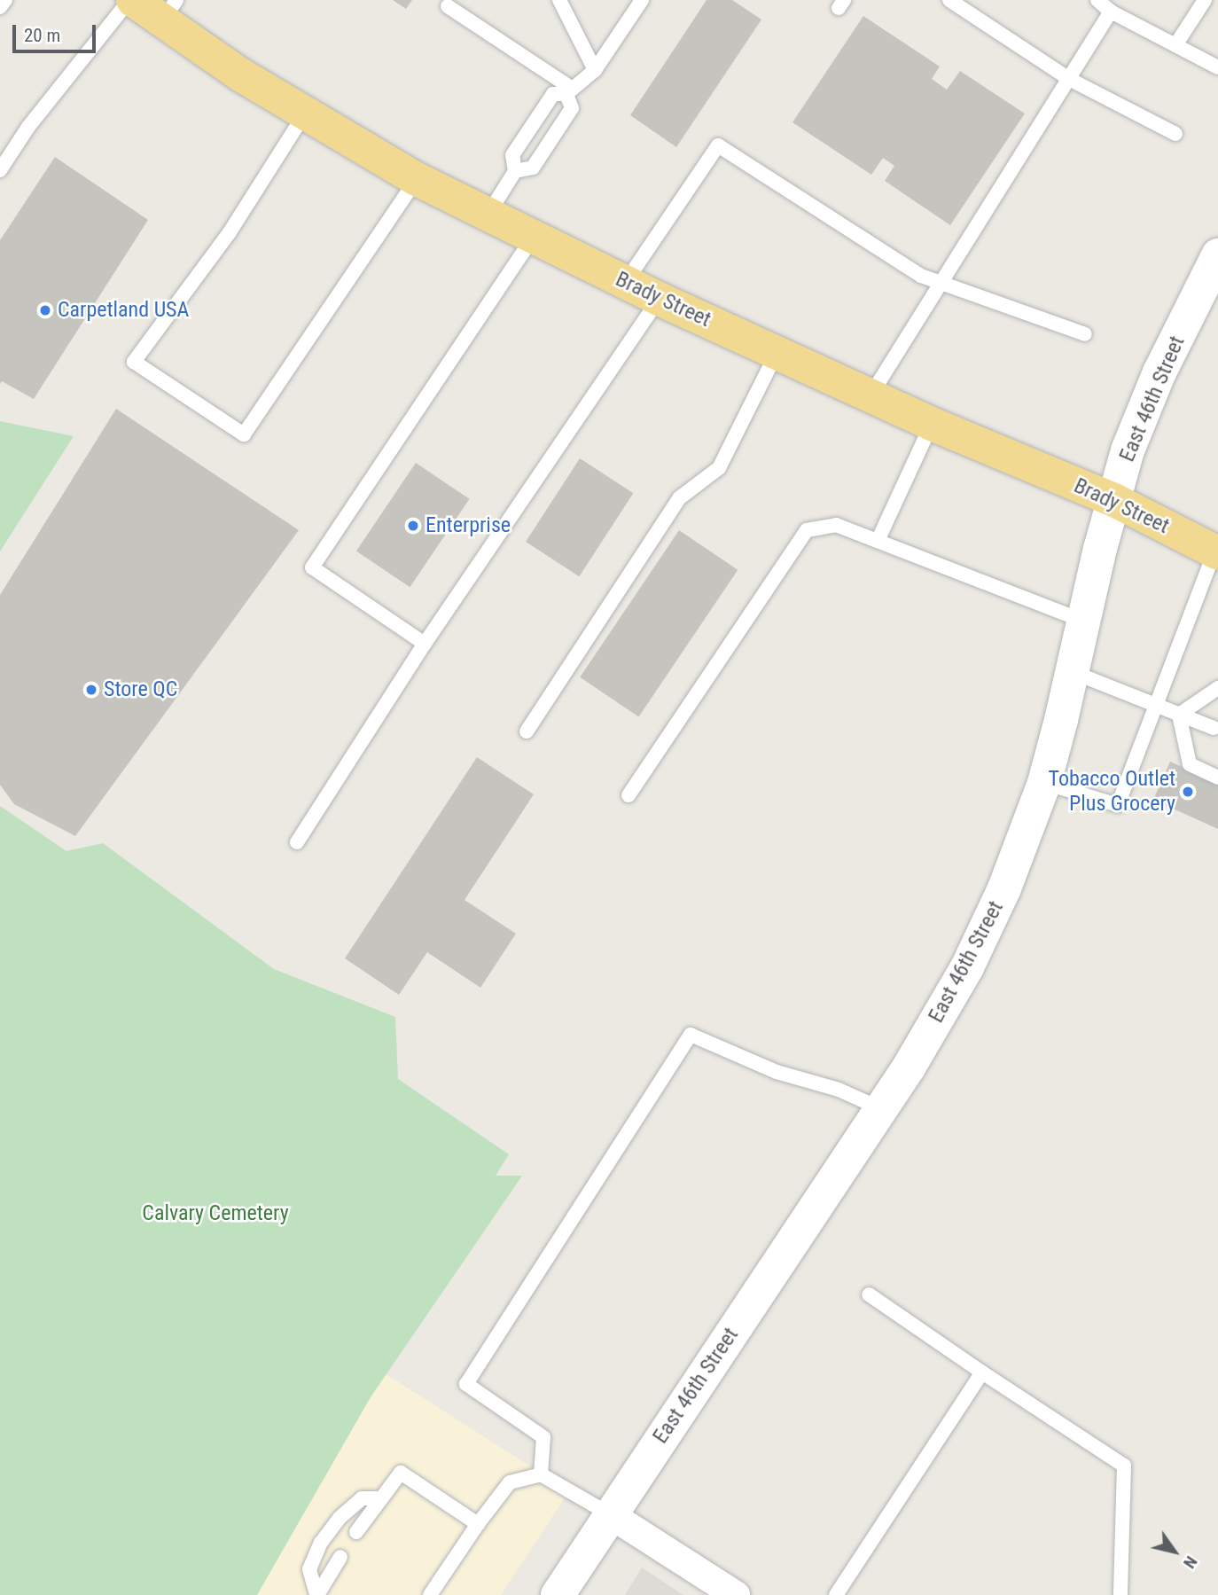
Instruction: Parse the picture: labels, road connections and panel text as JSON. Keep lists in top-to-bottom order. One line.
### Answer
{"streets":{"highway":["Brady Street"],"street":["East 46th Street"]},"crossings":[["Brady Street","East 46th Street"]],"parks":["Calvary Cemetery"],"places":["Carpetland USA","Enterprise","Store QC","Tobacco Outlet Plus Grocery"],"scale_bar":"20 m","north":"bottom right"}
